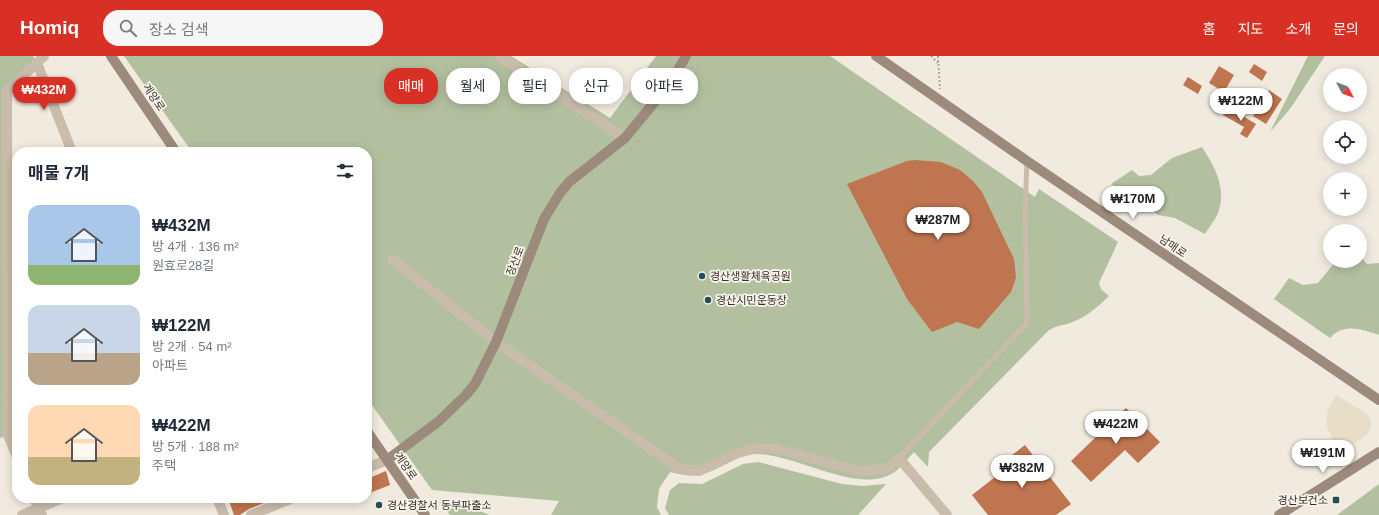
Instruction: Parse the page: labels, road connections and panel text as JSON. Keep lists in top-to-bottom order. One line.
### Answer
{"streets":{"street":["계양로","남매로","장산로"]},"crossings":[["계양로","장산로"]],"places":{"other":["경산생활체육공원","경산시민운동장","경산경찰서 동부파출소"],"transit":["경산보건소"]},"north":"bottom right","page":{"header":"Homiq","search":"장소 검색","nav":["홈","지도","소개","문의"],"map_buttons":["+","−"],"chip":["매매","월세","필터","신규","아파트"],"price":["₩432M","₩122M","₩170M","₩287M","₩422M","₩191M","₩382M"],"heading":"매물 7개","list":[{"name":"₩432M","note":"방 4개 · 136 m² · 원효로28길"},{"name":"₩122M","note":"방 2개 · 54 m² · 아파트"},{"name":"₩422M","note":"방 5개 · 188 m² · 주택"}]}}
